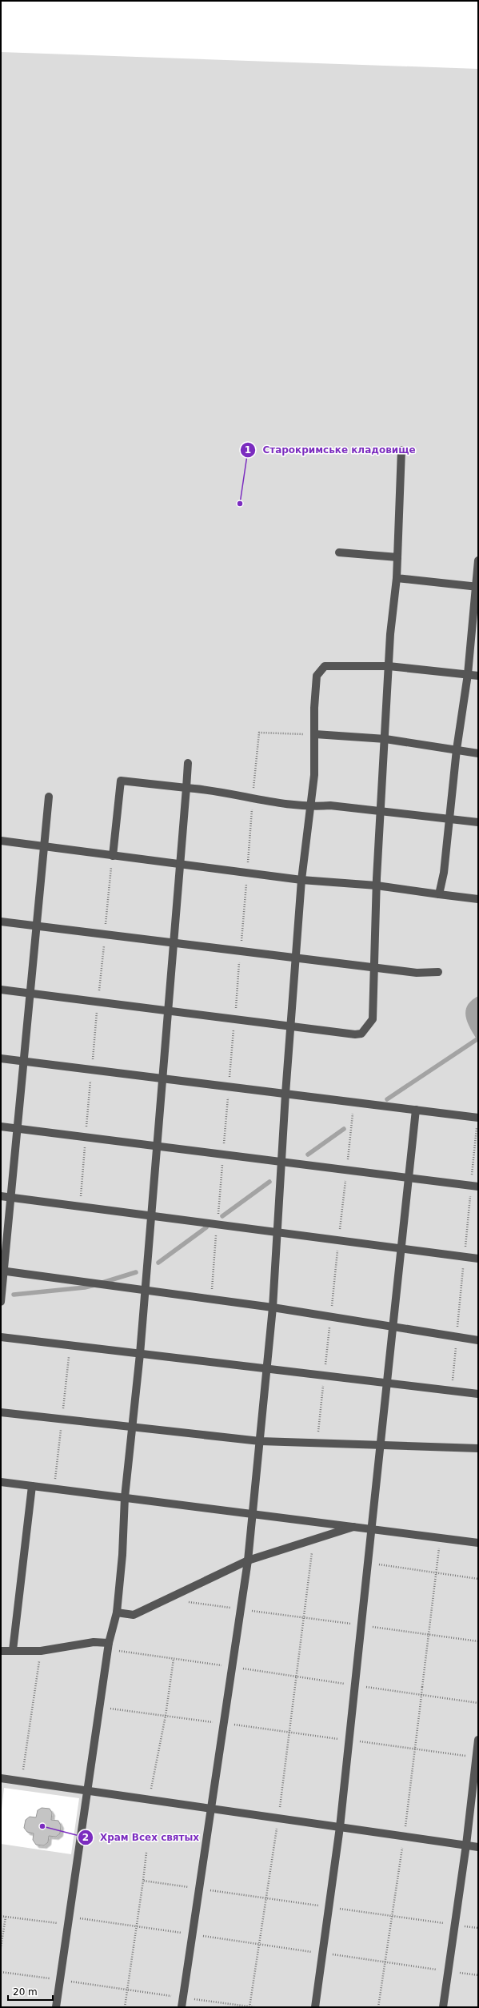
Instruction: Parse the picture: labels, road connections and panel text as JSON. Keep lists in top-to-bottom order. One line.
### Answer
{"places":["Старокримське кладовище","Храм Всех святых"],"scale_bar":"20 m"}
